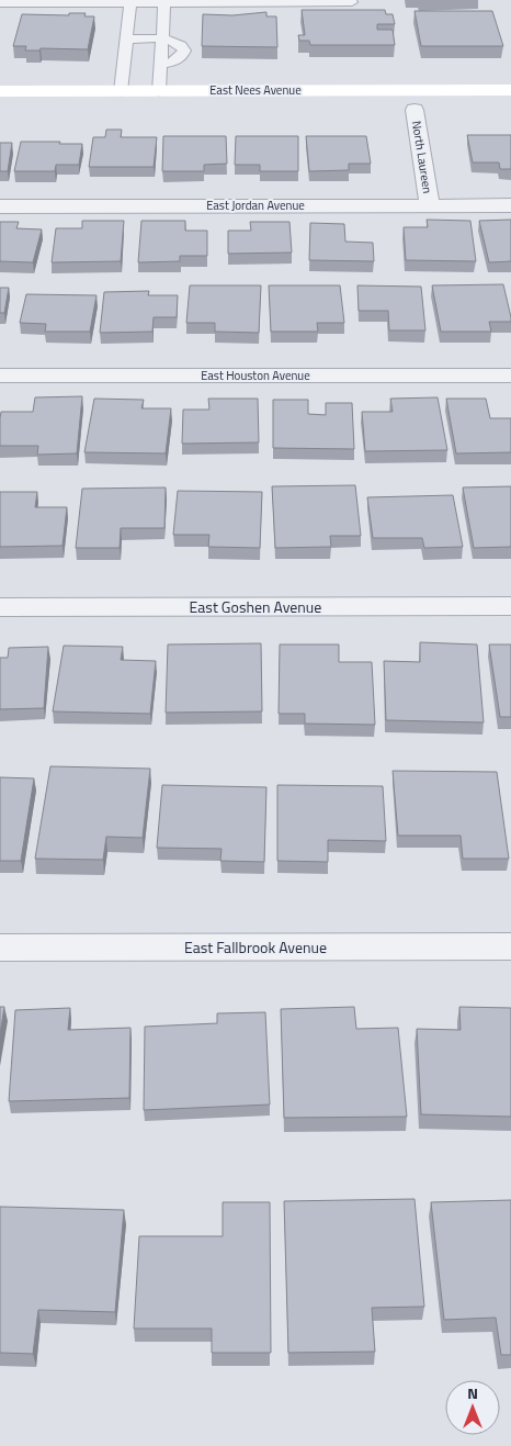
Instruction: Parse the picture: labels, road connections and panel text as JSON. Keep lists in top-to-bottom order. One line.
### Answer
{"streets":{"main road":["East Nees Avenue"],"street":["North Laureen","East Jordan Avenue","East Houston Avenue","East Goshen Avenue","East Fallbrook Avenue"]},"crossings":[["North Laureen","East Jordan Avenue"]],"north":"top"}
